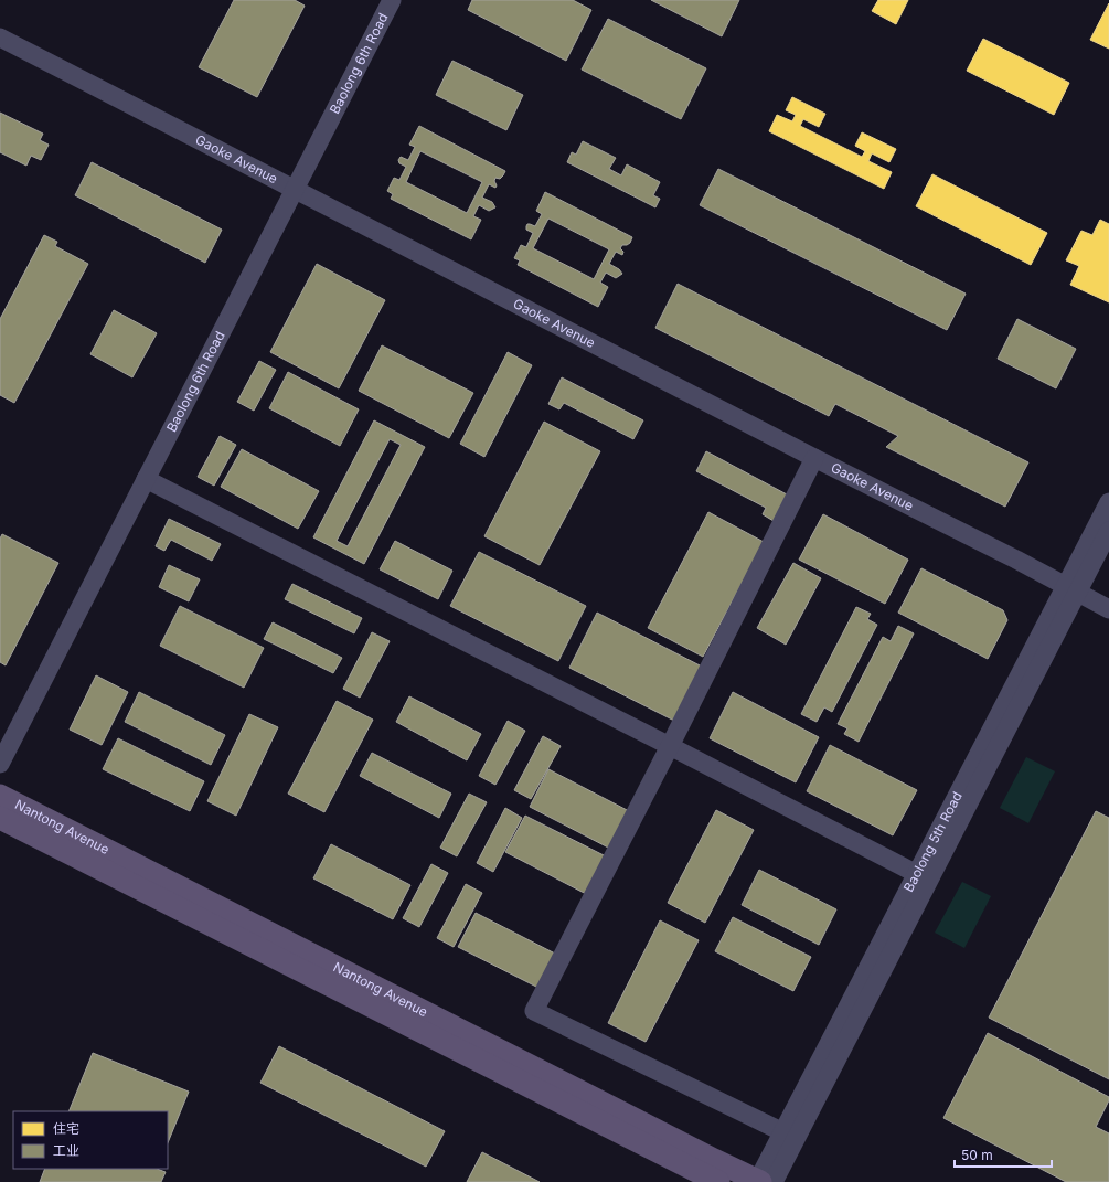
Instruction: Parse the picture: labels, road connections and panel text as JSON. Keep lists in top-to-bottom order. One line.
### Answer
{"streets":{"main road":["Nantong Avenue"],"street":["Baolong 6th Road","Gaoke Avenue","Baolong 5th Road"]},"crossings":[["Baolong 6th Road","Gaoke Avenue"],["Gaoke Avenue","Baolong 5th Road"],["Nantong Avenue","Baolong 5th Road"]],"legend":["住宅","工业"],"scale_bar":"50 m"}
